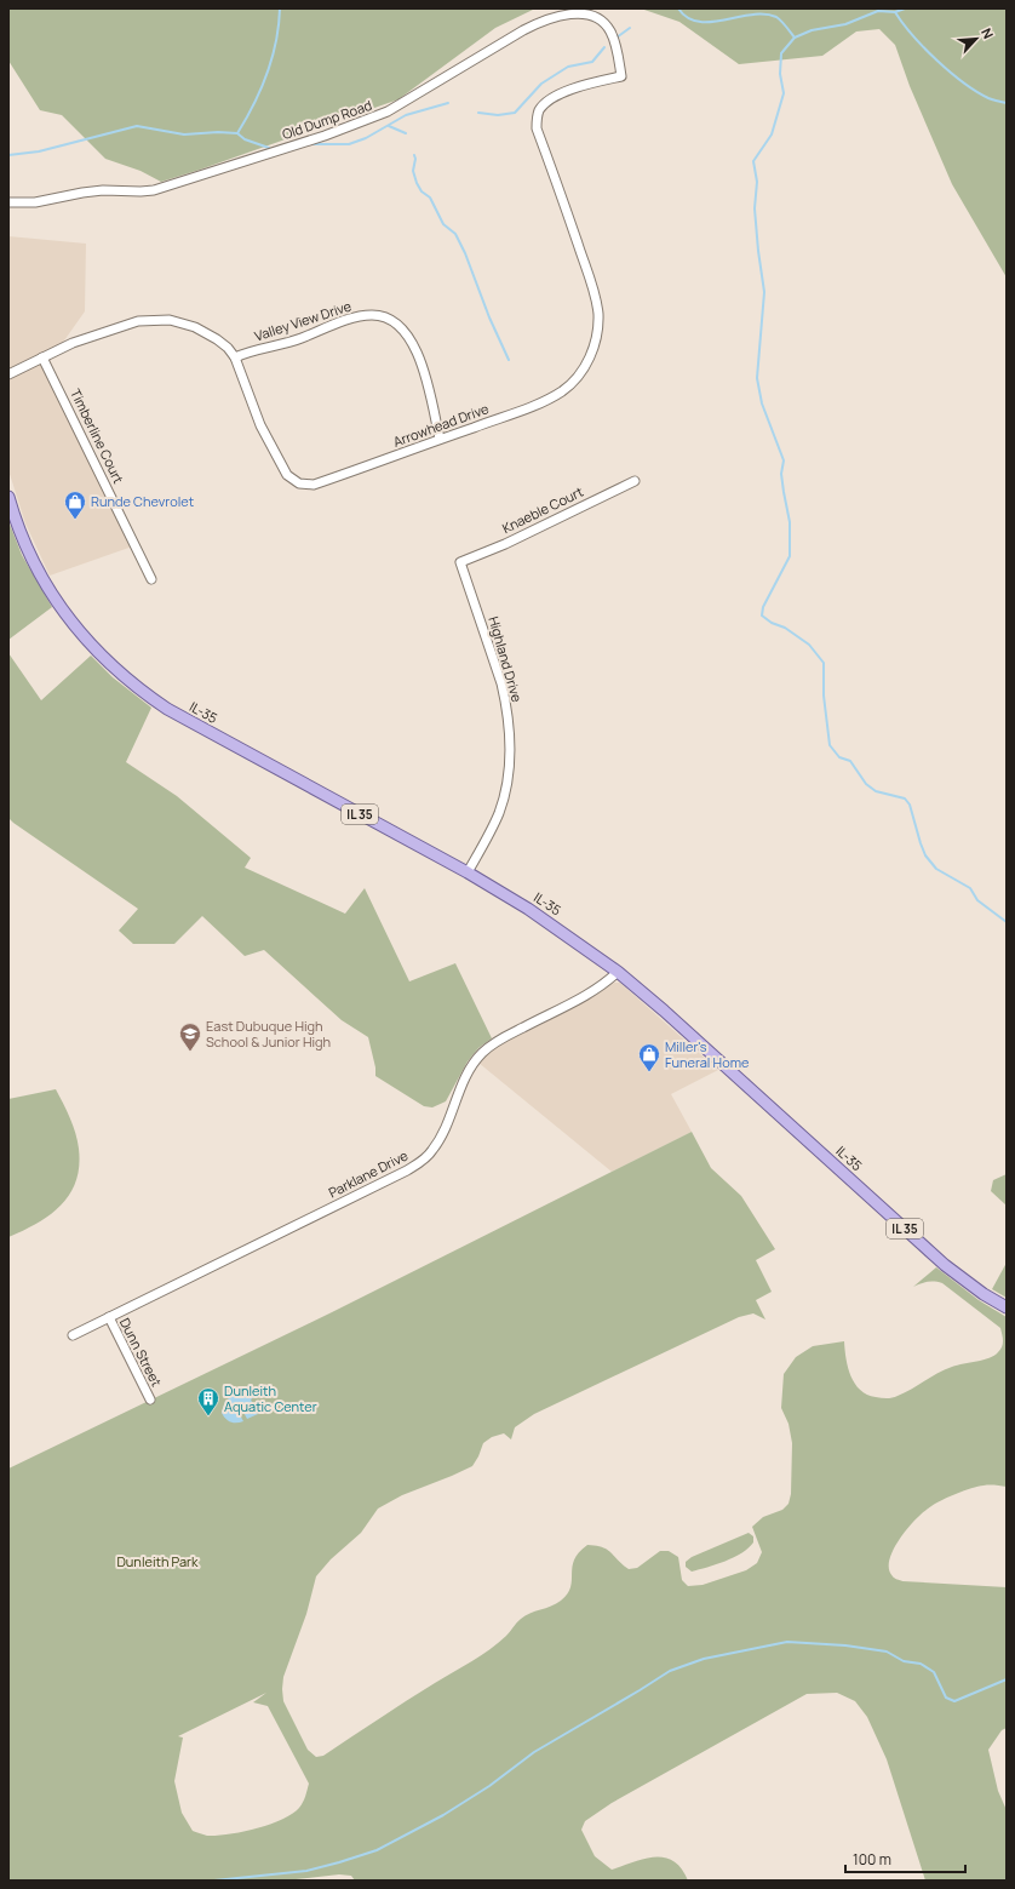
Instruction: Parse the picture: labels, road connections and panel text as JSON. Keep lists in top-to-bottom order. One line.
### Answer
{"streets":{"main road":["IL-35","IL 35"],"street":["Old Dump Road","Valley View Drive","Arrowhead Drive","Timberline Court","Knaeble Court","Highland Drive","Parklane Drive","Dunn Street"]},"crossings":[["Old Dump Road","Arrowhead Drive"],["Valley View Drive","Arrowhead Drive"],["Arrowhead Drive","Timberline Court"],["Knaeble Court","Highland Drive"],["Highland Drive","IL-35"],["IL-35","Parklane Drive"],["Parklane Drive","Dunn Street"]],"parks":["Dunleith Park"],"places":{"shop":["Runde Chevrolet","Miller's Funeral Home"],"school or university":["East Dubuque High School & Junior High"],"building":["Dunleith Aquatic Center"]},"scale_bar":"100 m","north":"top right"}
